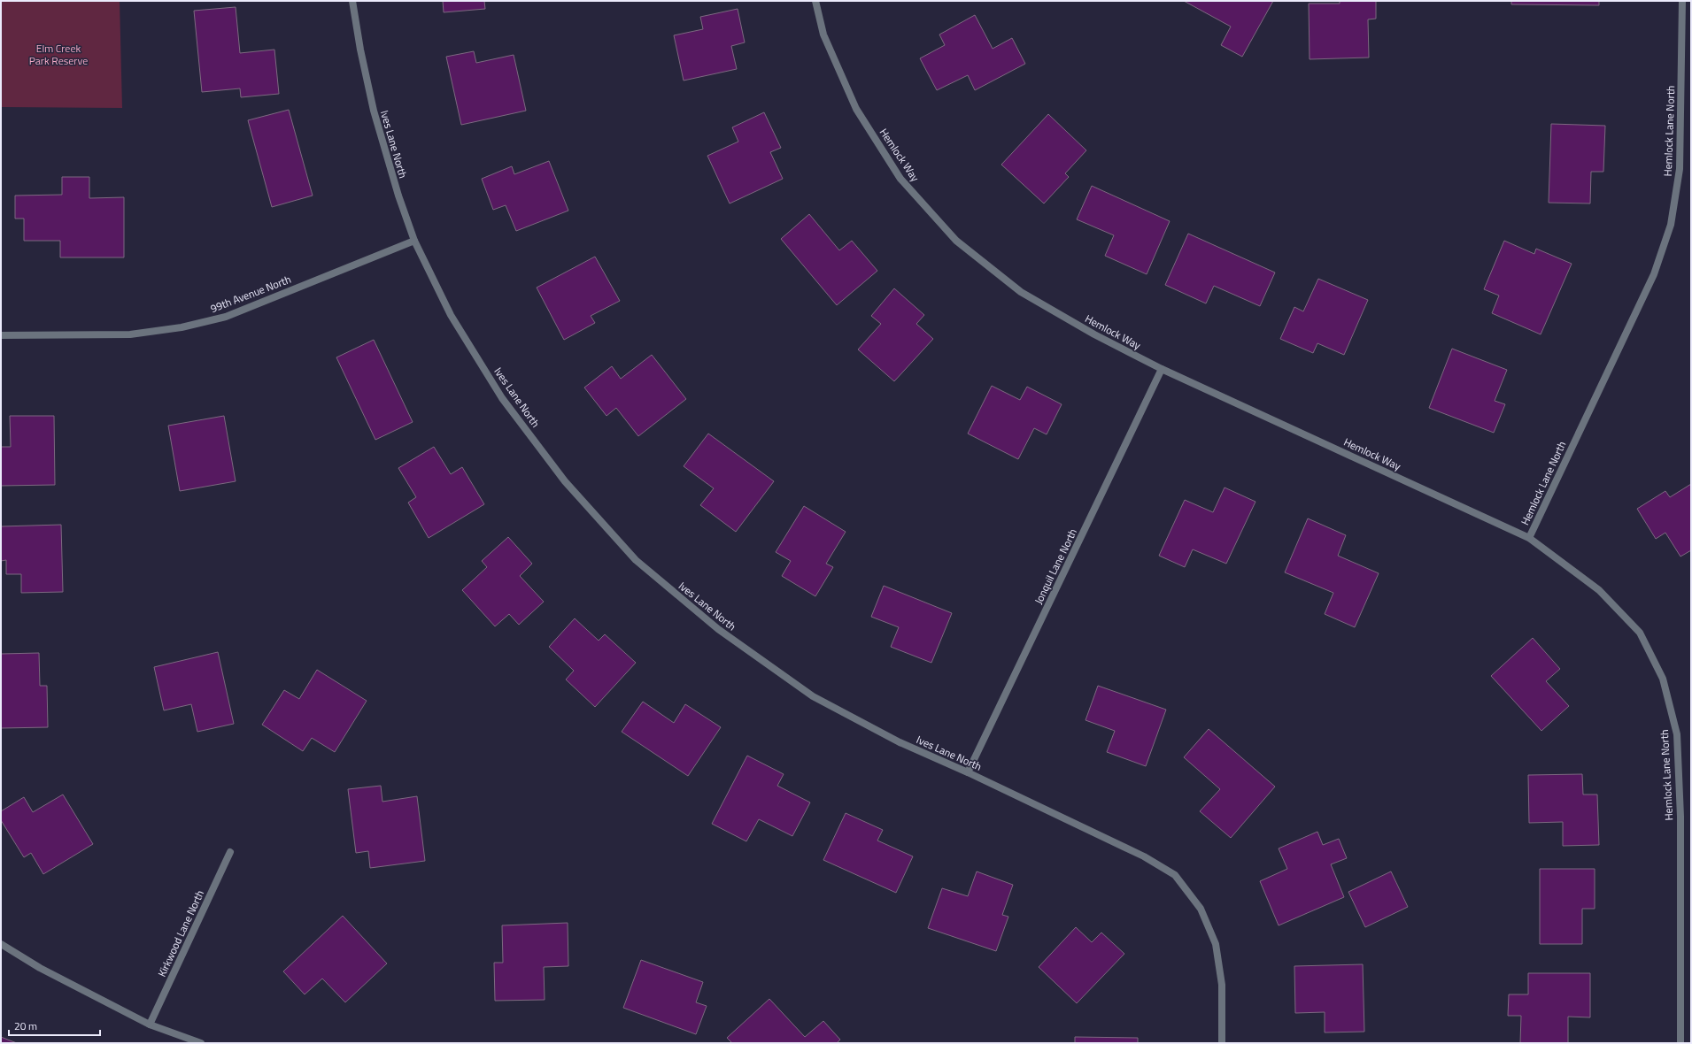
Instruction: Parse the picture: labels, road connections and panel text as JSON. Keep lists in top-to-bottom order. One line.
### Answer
{"streets":{"street":["Hemlock Lane North","Ives Lane North","Hemlock Way","99th Avenue North","Jonquil Lane North","Kirkwood Lane North"]},"crossings":[["Hemlock Lane North","Hemlock Way"],["Ives Lane North","99th Avenue North"],["Ives Lane North","Jonquil Lane North"],["Hemlock Way","Jonquil Lane North"]],"parks":["Elm Creek Park Reserve"],"scale_bar":"20 m"}
